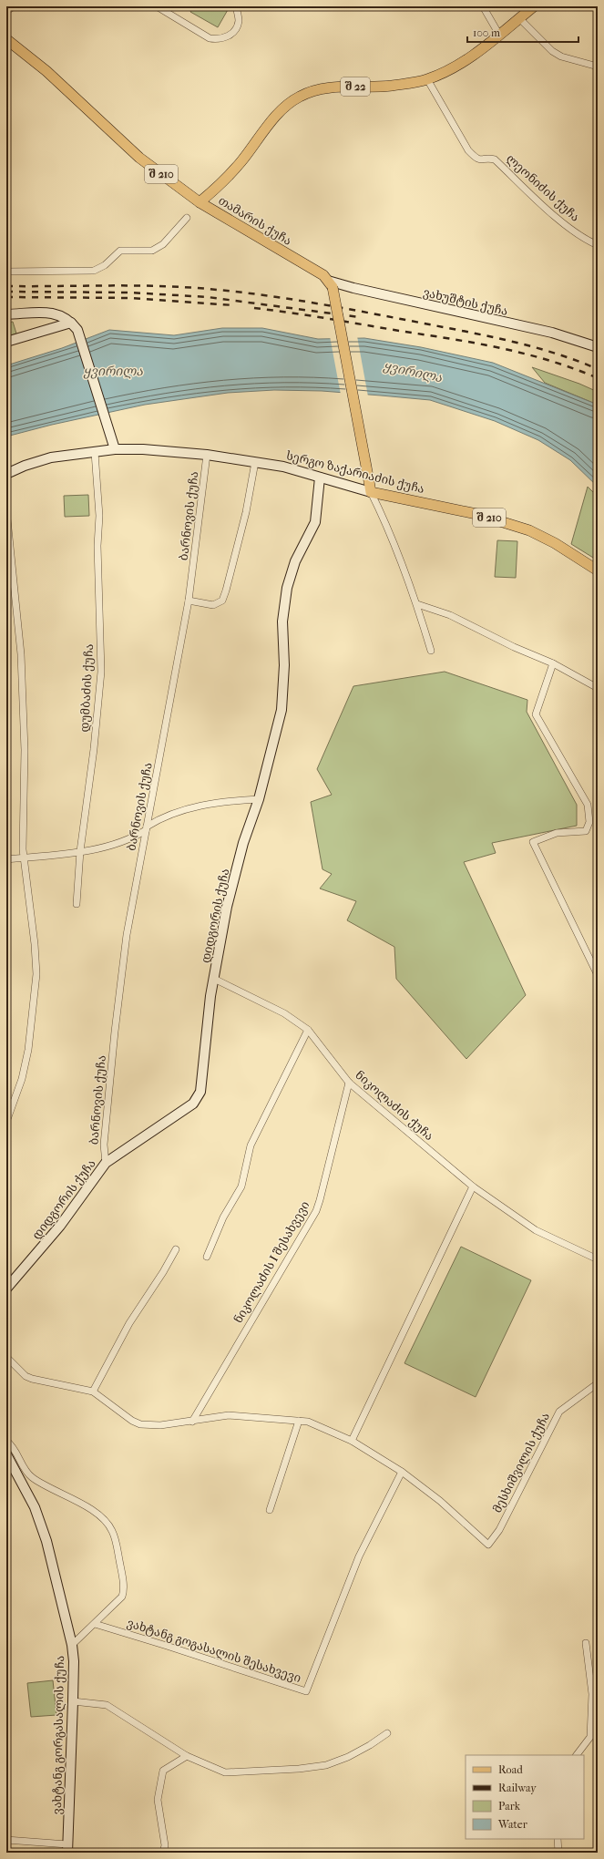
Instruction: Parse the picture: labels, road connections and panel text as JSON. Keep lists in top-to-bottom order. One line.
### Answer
{"streets":{"main road":["შ 22","შ 210","თამარის ქუჩა","სერგო ზაქარიაძის ქუჩა"],"street":["ლეონიძის ქუჩა","ვახუშტის ქუჩა","ბარნოვის ქუჩა","დუმბაძის ქუჩა","დიდგორის ქუჩა","ნიკოლაძის ქუჩა","ნიკოლაძის I შესახვევი","მესხიშვილის ქუჩა","ვახტანგ გოგასალის შესახვევი","ვახტანგ გორგასალის ქუჩა"]},"crossings":[["შ 22","ლეონიძის ქუჩა"],["შ 22","თამარის ქუჩა"],["თამარის ქუჩა","ვახუშტის ქუჩა"],["სერგო ზაქარიაძის ქუჩა","ბარნოვის ქუჩა"],["სერგო ზაქარიაძის ქუჩა","დუმბაძის ქუჩა"],["სერგო ზაქარიაძის ქუჩა","დიდგორის ქუჩა"],["ბარნოვის ქუჩა","დიდგორის ქუჩა"],["დიდგორის ქუჩა","ნიკოლაძის ქუჩა"],["ნიკოლაძის ქუჩა","ნიკოლაძის I შესახვევი"],["მესხიშვილის ქუჩა","ვახტანგ გოგასალის შესახვევი"]],"water":["ყვირილა"],"legend":["Road","Railway","Park","Water"],"scale_bar":"100 m"}
